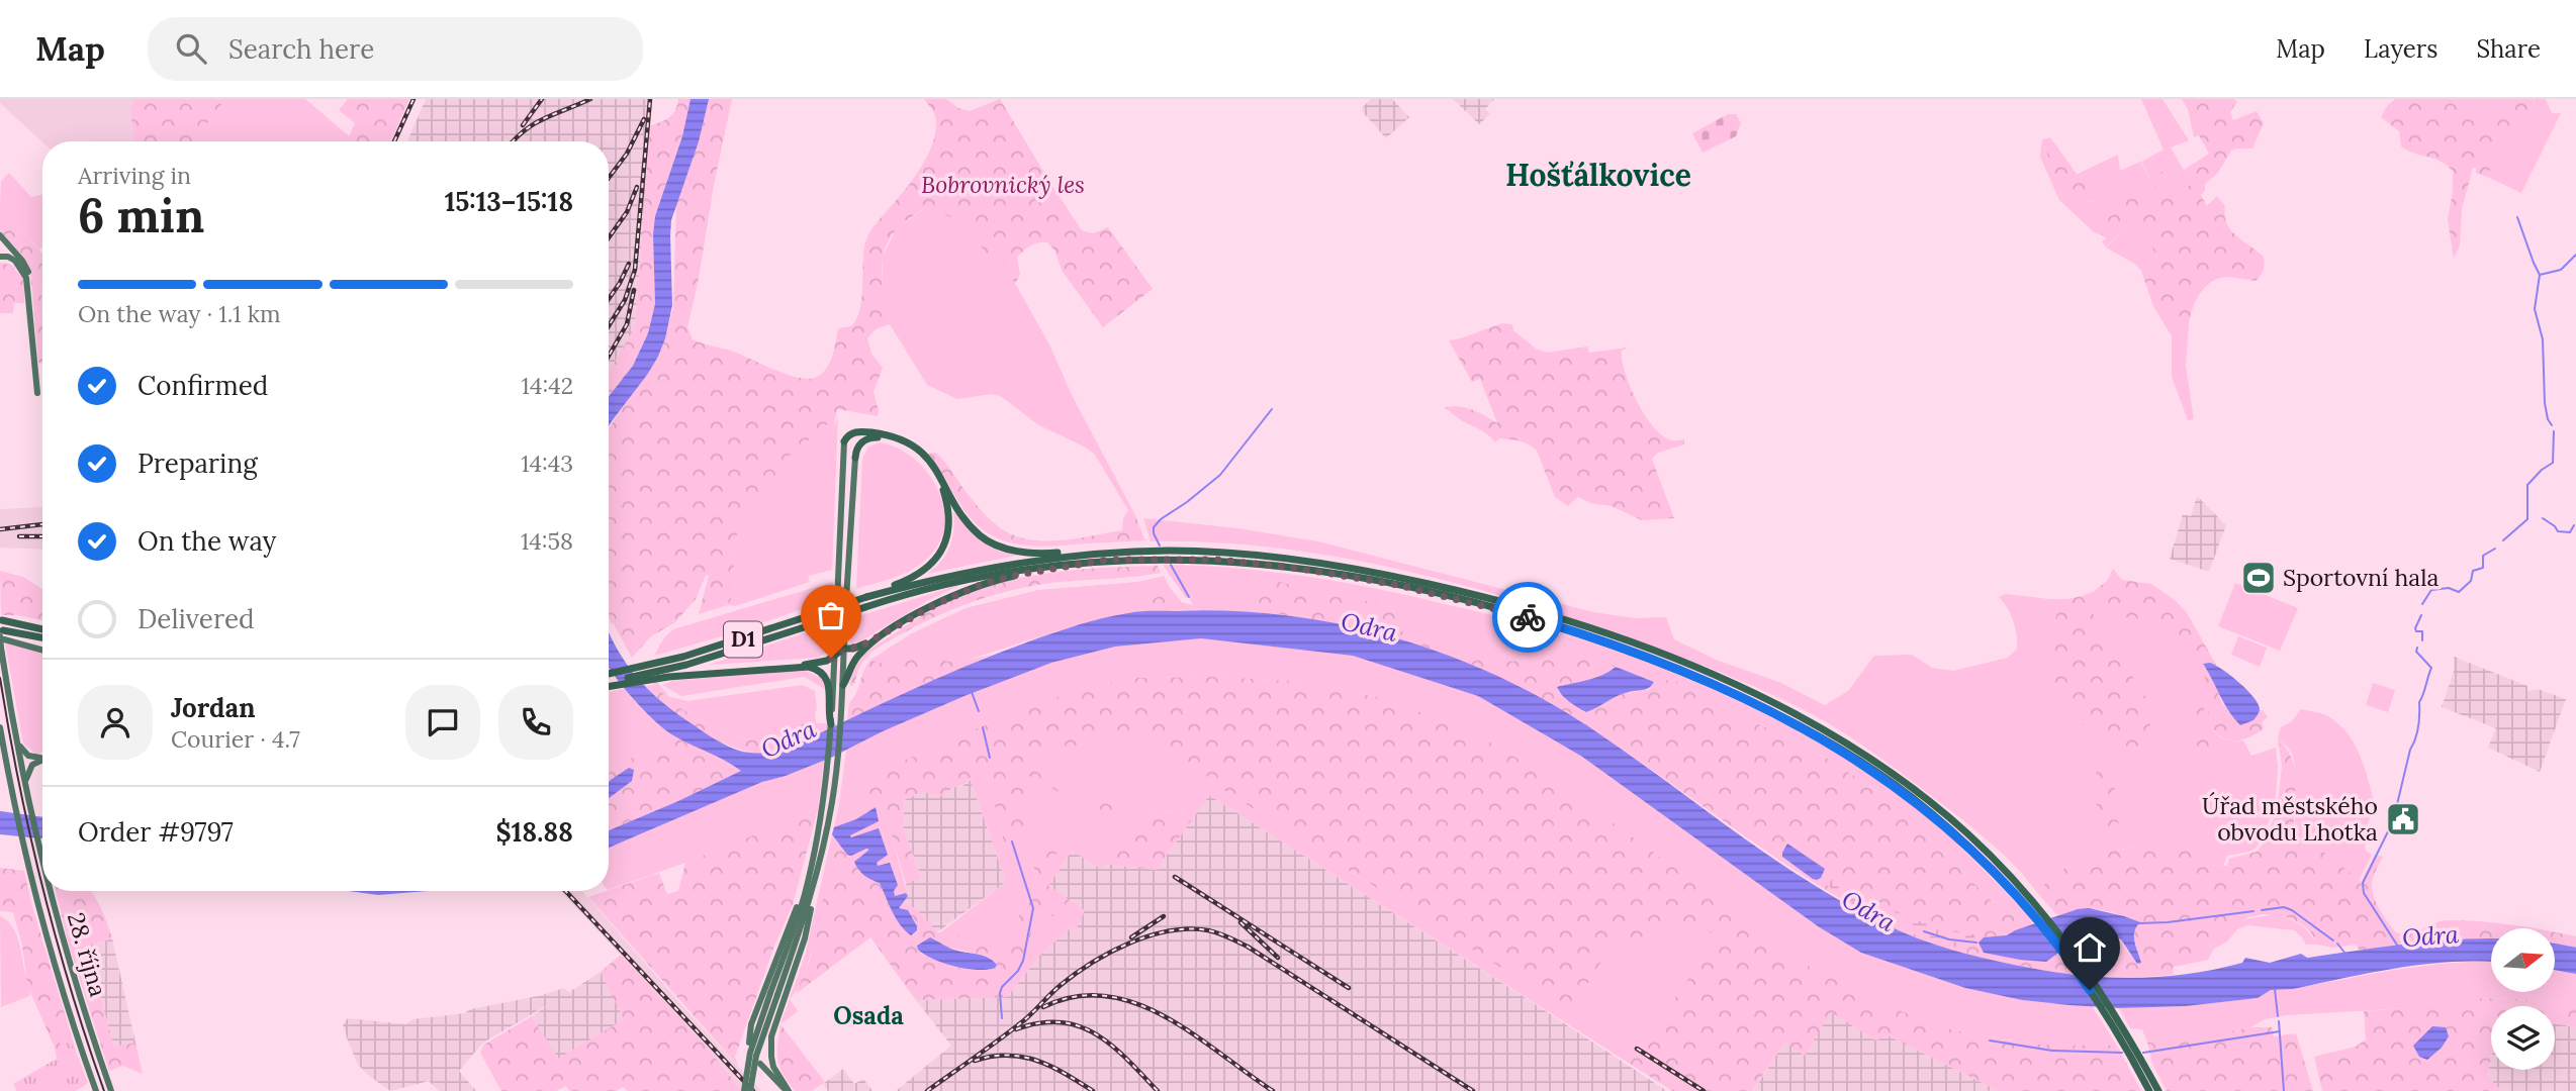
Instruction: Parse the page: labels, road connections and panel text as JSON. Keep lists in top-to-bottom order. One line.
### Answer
{"streets":{"highway":["D1"],"main road":["28. října"]},"districts":["Hošťálkovice","Osada"],"water":["Odra"],"parks":["Bobrovnický les"],"places":{"sports":["Sportovní hala"],"public building":["Úřad městského obvodu Lhotka"]},"north":"right","page":{"header":"Map","search":"Search here","nav":["Map","Layers","Share"],"heading":["6 min","Arriving in","15:13–15:18"],"panel":["Jordan","Courier · 4.7","Order #9797","$18.88"],"bar":"On the way · 1.1 km","list":[["Confirmed","14:42"],["Preparing","14:43"],["On the way","14:58"],"Delivered"]}}
